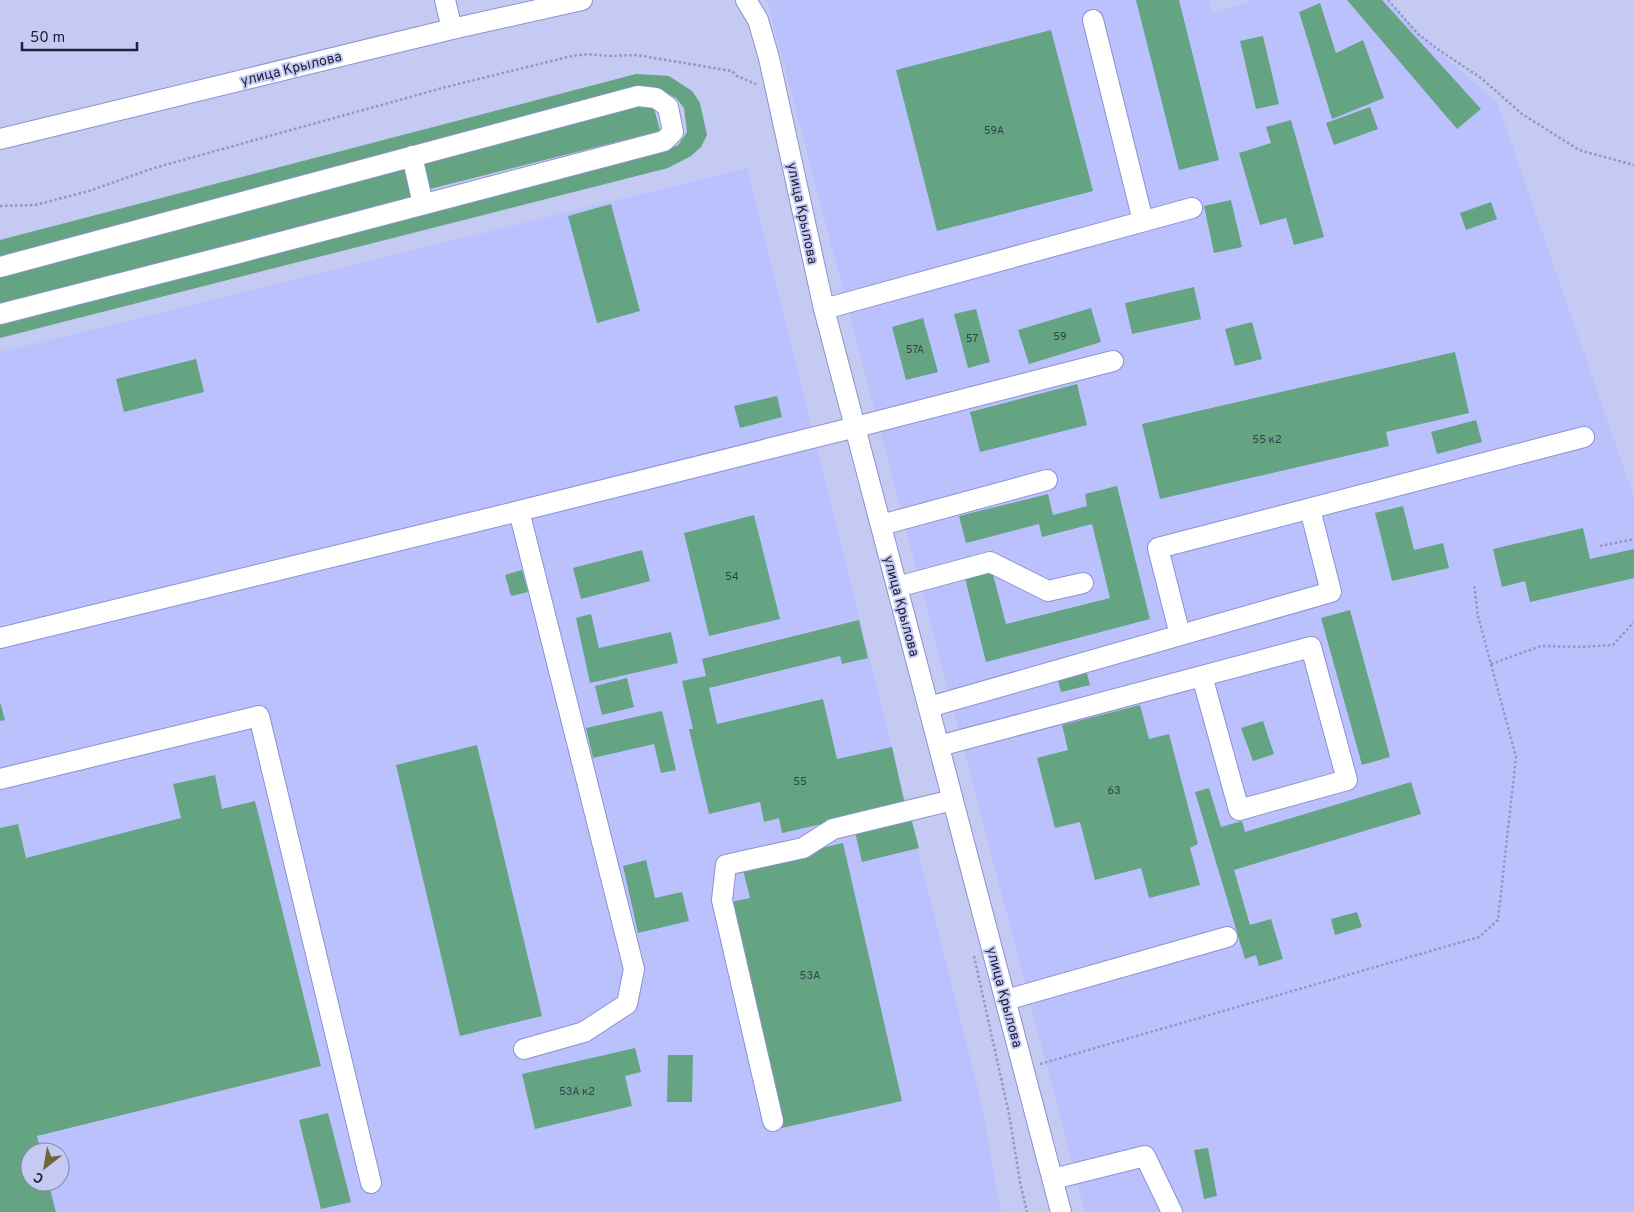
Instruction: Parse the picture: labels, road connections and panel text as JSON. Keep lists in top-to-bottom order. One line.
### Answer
{"streets":{"street":["улица Крылова"]},"house_numbers":["59А","59","57","57А","55 к2","54","55","63","53А","53А к2"],"scale_bar":"50 m","north":"bottom left"}
